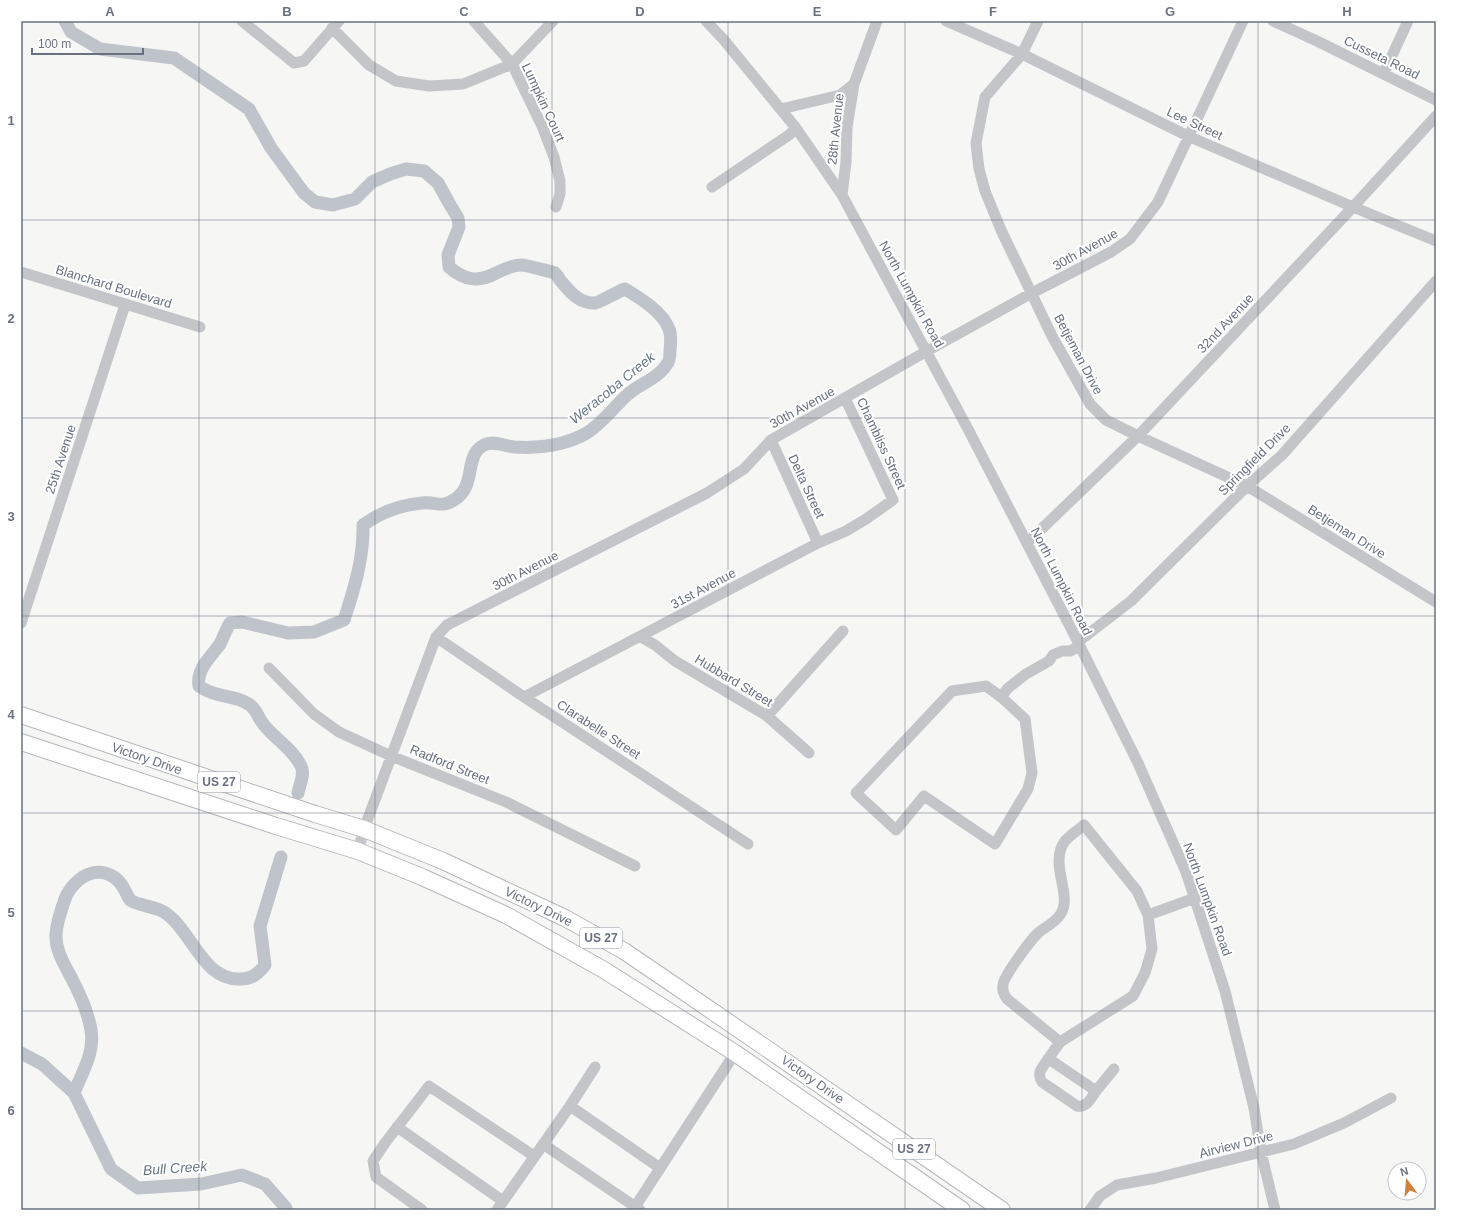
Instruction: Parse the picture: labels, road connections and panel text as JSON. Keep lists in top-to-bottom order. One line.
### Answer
{"streets":{"highway":["Victory Drive","US 27"],"street":["Cusseta Road","Lumpkin Court","Lee Street","28th Avenue","30th Avenue","Blanchard Boulevard","North Lumpkin Road","32nd Avenue","Betjeman Drive","Chambliss Street","25th Avenue","Springfield Drive","Delta Street","31st Avenue","Hubbard Street","Clarabelle Street","Radford Street","Airview Drive"]},"crossings":[["Lee Street","30th Avenue"],["Lee Street","32nd Avenue"],["Lee Street","Betjeman Drive"],["28th Avenue","North Lumpkin Road"],["30th Avenue","North Lumpkin Road"],["30th Avenue","Betjeman Drive"],["30th Avenue","Chambliss Street"],["30th Avenue","Delta Street"],["30th Avenue","Clarabelle Street"],["30th Avenue","Victory Drive"],["30th Avenue","Radford Street"],["Blanchard Boulevard","25th Avenue"],["North Lumpkin Road","32nd Avenue"],["North Lumpkin Road","Springfield Drive"],["North Lumpkin Road","Airview Drive"],["32nd Avenue","Betjeman Drive"],["Betjeman Drive","Springfield Drive"],["Chambliss Street","31st Avenue"],["Delta Street","31st Avenue"],["31st Avenue","Hubbard Street"],["31st Avenue","Clarabelle Street"]],"water":["Weracoba Creek","Bull Creek"],"scale_bar":"100 m","north":"top","grid":{"columns":["A","B","C","D","E","F","G","H"],"rows":["1","2","3","4","5","6"]}}
